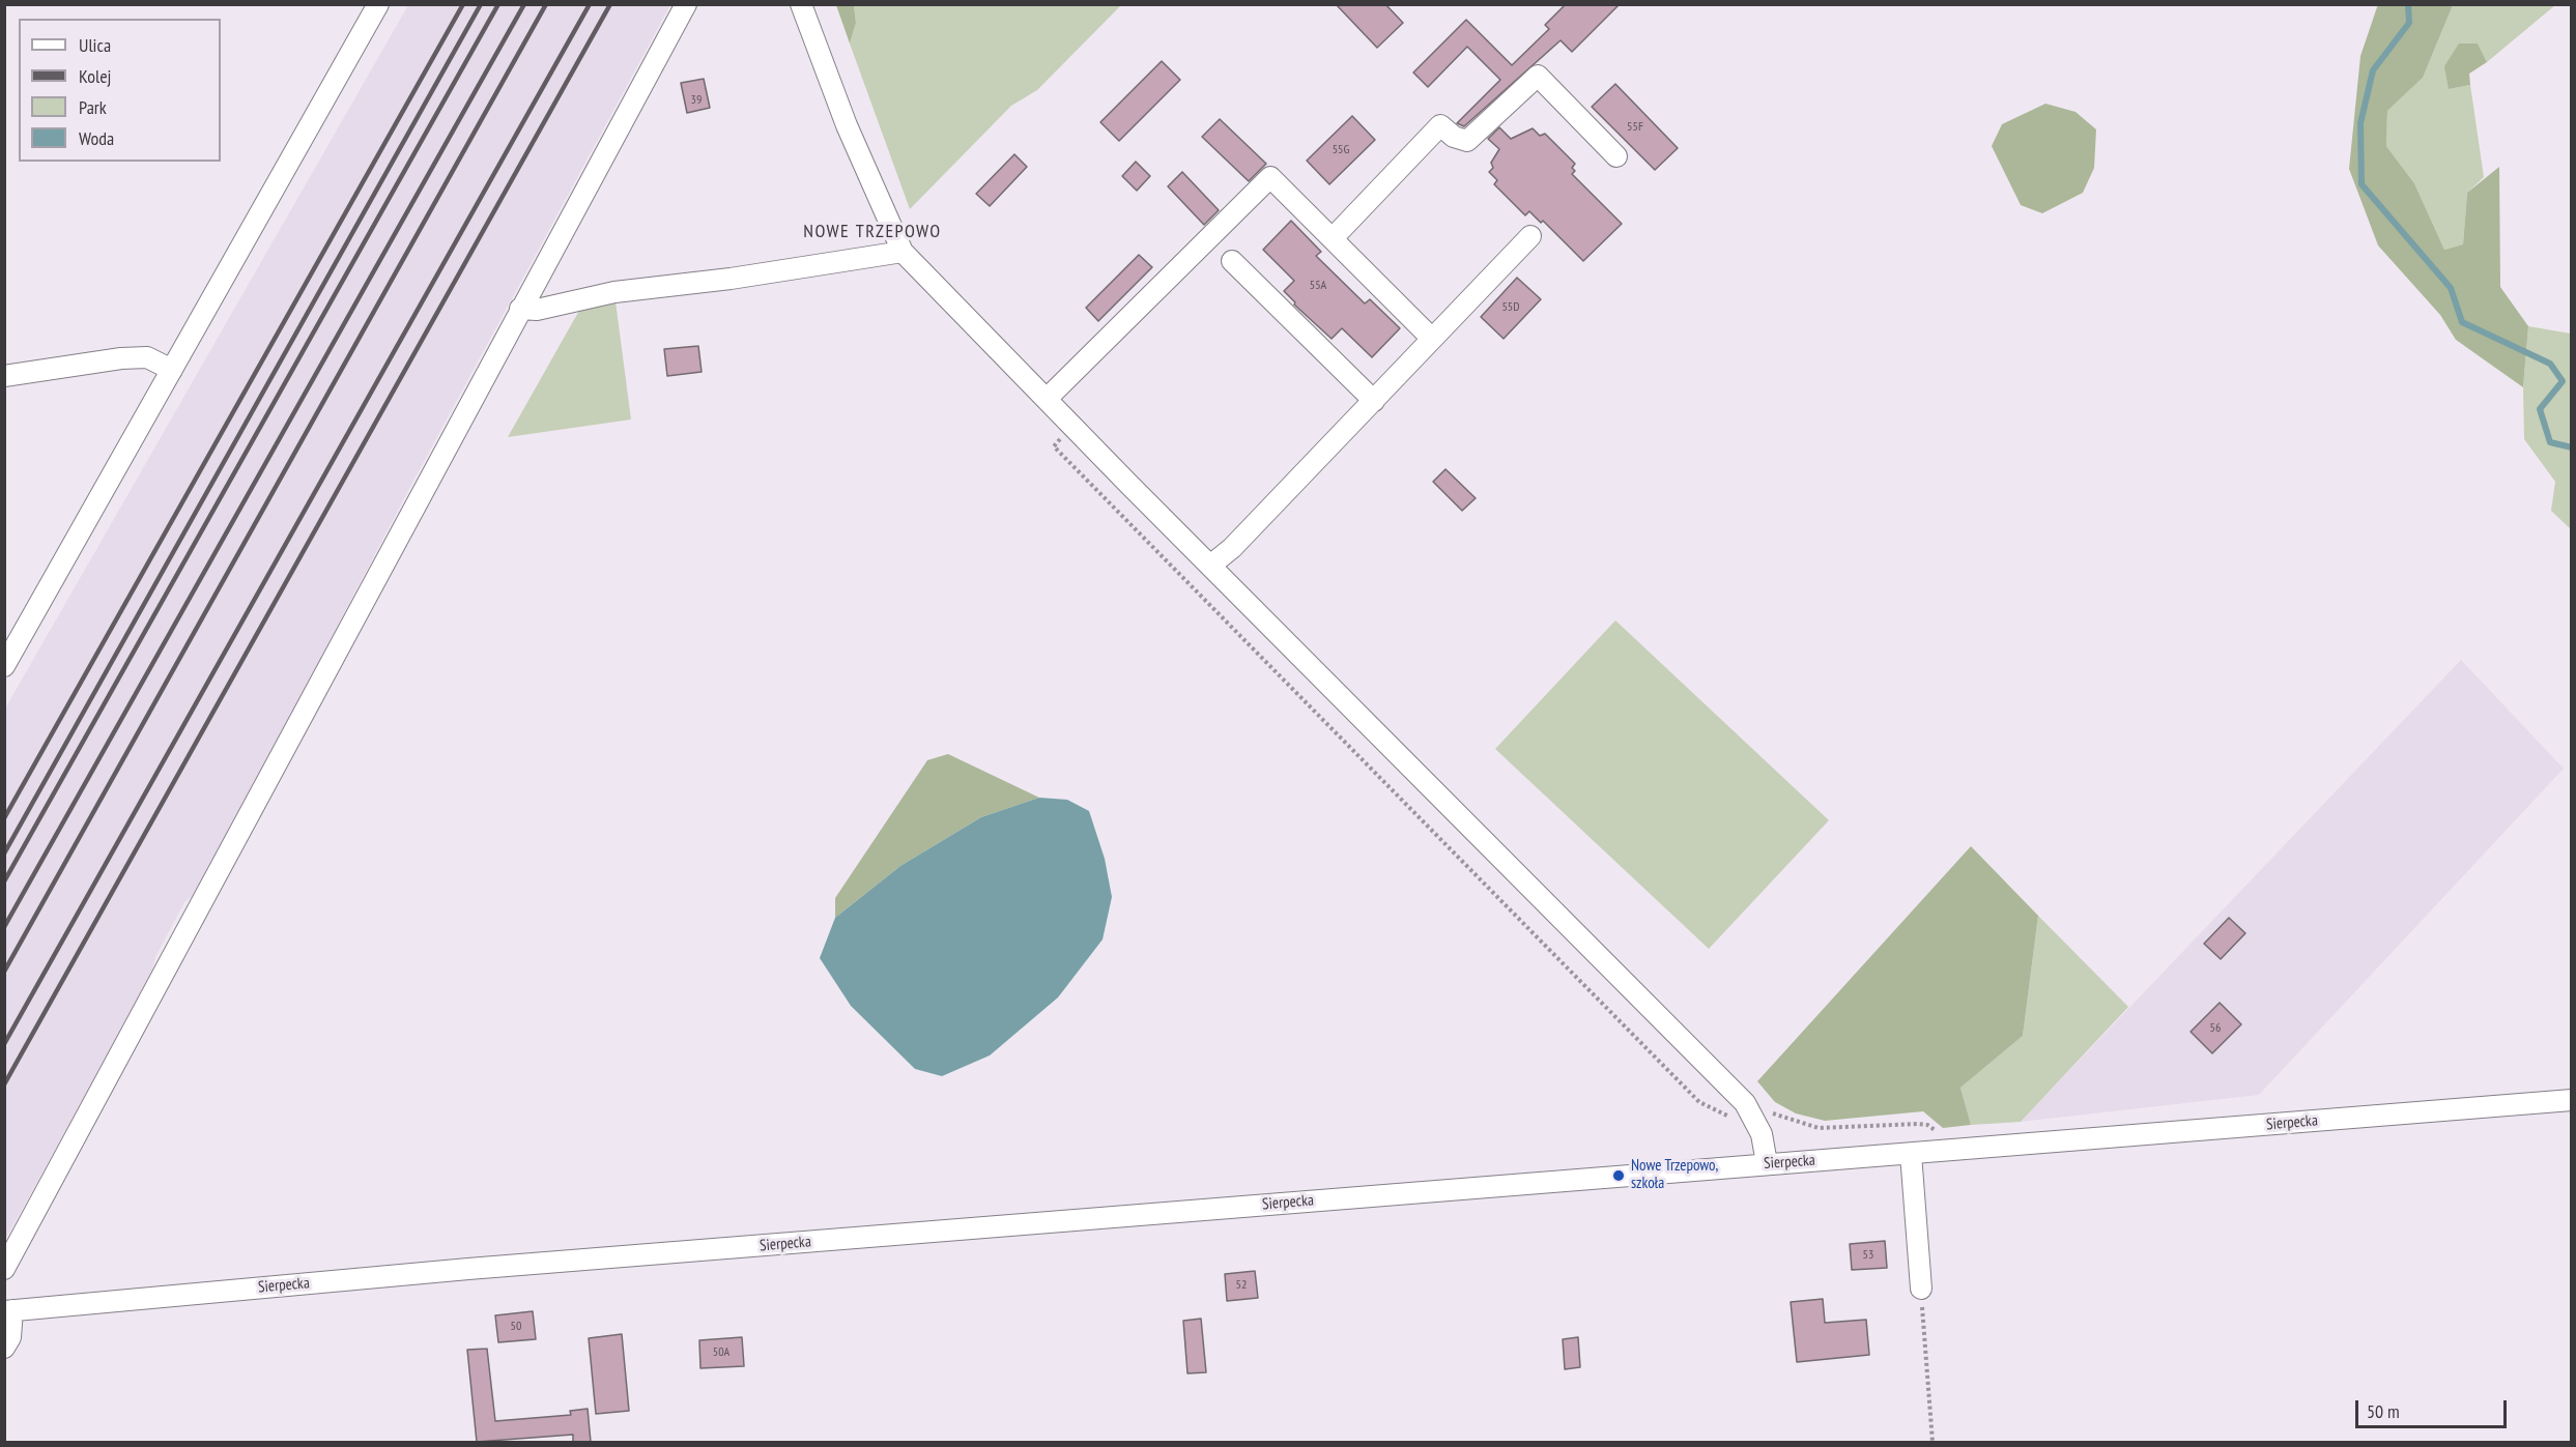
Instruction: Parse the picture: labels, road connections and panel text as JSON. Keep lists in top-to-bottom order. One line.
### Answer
{"streets":{"street":["Sierpecka"]},"districts":["NOWE TRZEPOWO"],"places":["Nowe Trzepowo, szkoła"],"house_numbers":["39","55F","55G","55A","55D","56","53","52","50","50A"],"legend":["Ulica","Kolej","Park","Woda"],"scale_bar":"50 m"}
